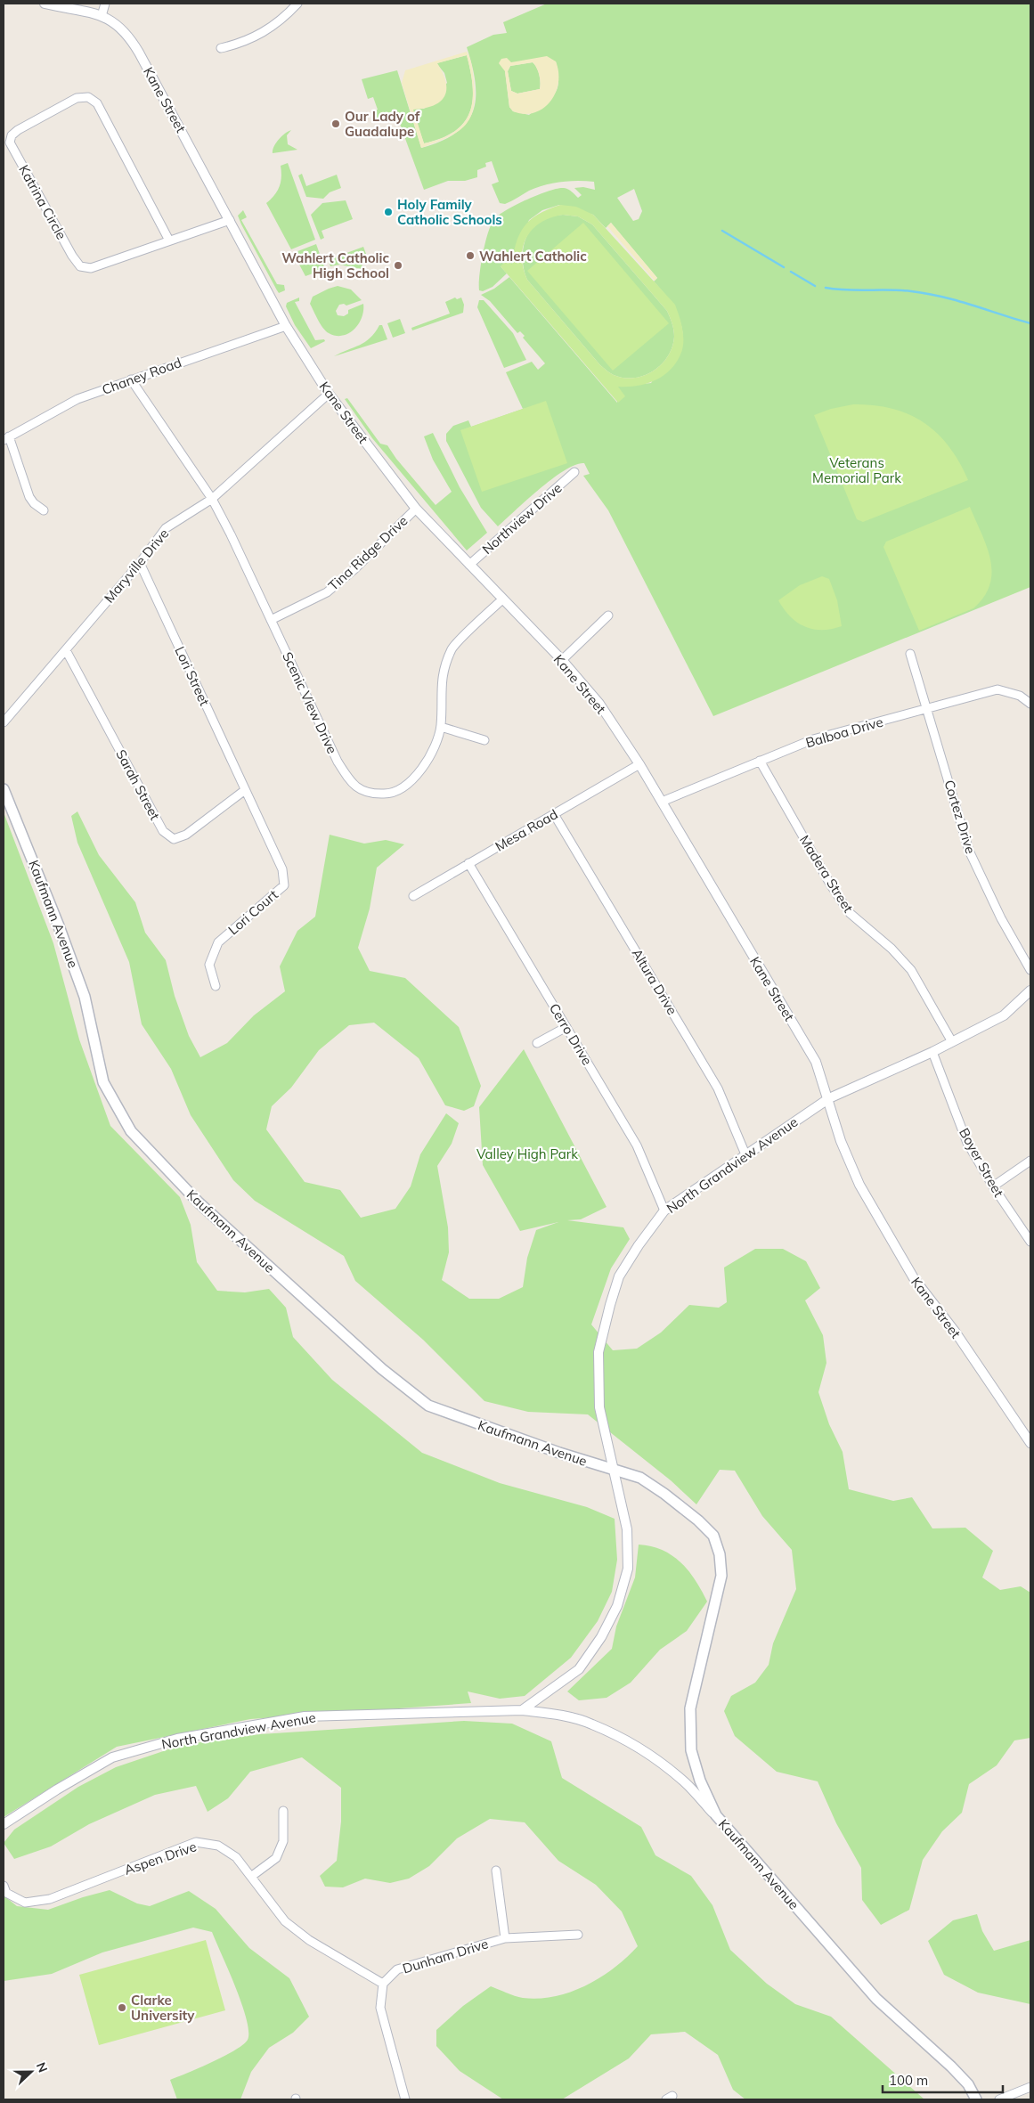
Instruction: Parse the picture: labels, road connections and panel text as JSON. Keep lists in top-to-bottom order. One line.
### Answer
{"streets":{"main road":["Kaufmann Avenue"],"street":["Kane Street","Katrina Circle","Chaney Road","Northview Drive","Tina Ridge Drive","Maryville Drive","Lori Street","Scenic View Drive","Balboa Drive","Sarah Street","Cortez Drive","Mesa Road","Madera Street","Lori Court","Altura Drive","Cerro Drive","Boyer Street","North Grandview Avenue","Aspen Drive","Dunham Drive"]},"crossings":[["Kane Street","Katrina Circle"],["Kane Street","Chaney Road"],["Kane Street","Northview Drive"],["Kane Street","Tina Ridge Drive"],["Kane Street","Maryville Drive"],["Kane Street","Scenic View Drive"],["Kane Street","Balboa Drive"],["Kane Street","Mesa Road"],["Kane Street","North Grandview Avenue"],["Chaney Road","Scenic View Drive"],["Tina Ridge Drive","Scenic View Drive"],["Maryville Drive","Lori Street"],["Maryville Drive","Scenic View Drive"],["Maryville Drive","Sarah Street"],["Lori Street","Sarah Street"],["Lori Street","Lori Court"],["Balboa Drive","Cortez Drive"],["Balboa Drive","Madera Street"],["Sarah Street","Lori Court"],["Mesa Road","Altura Drive"],["Mesa Road","Cerro Drive"],["Madera Street","North Grandview Avenue"],["Kaufmann Avenue","North Grandview Avenue"],["Altura Drive","North Grandview Avenue"],["Cerro Drive","North Grandview Avenue"],["Boyer Street","North Grandview Avenue"],["Aspen Drive","Dunham Drive"]],"parks":["Veterans Memorial Park","Valley High Park"],"places":["Our Lady of Guadalupe","Holy Family Catholic Schools","Wahlert Catholic","Wahlert Catholic High School","Clarke University"],"scale_bar":"100 m","north":"right"}
